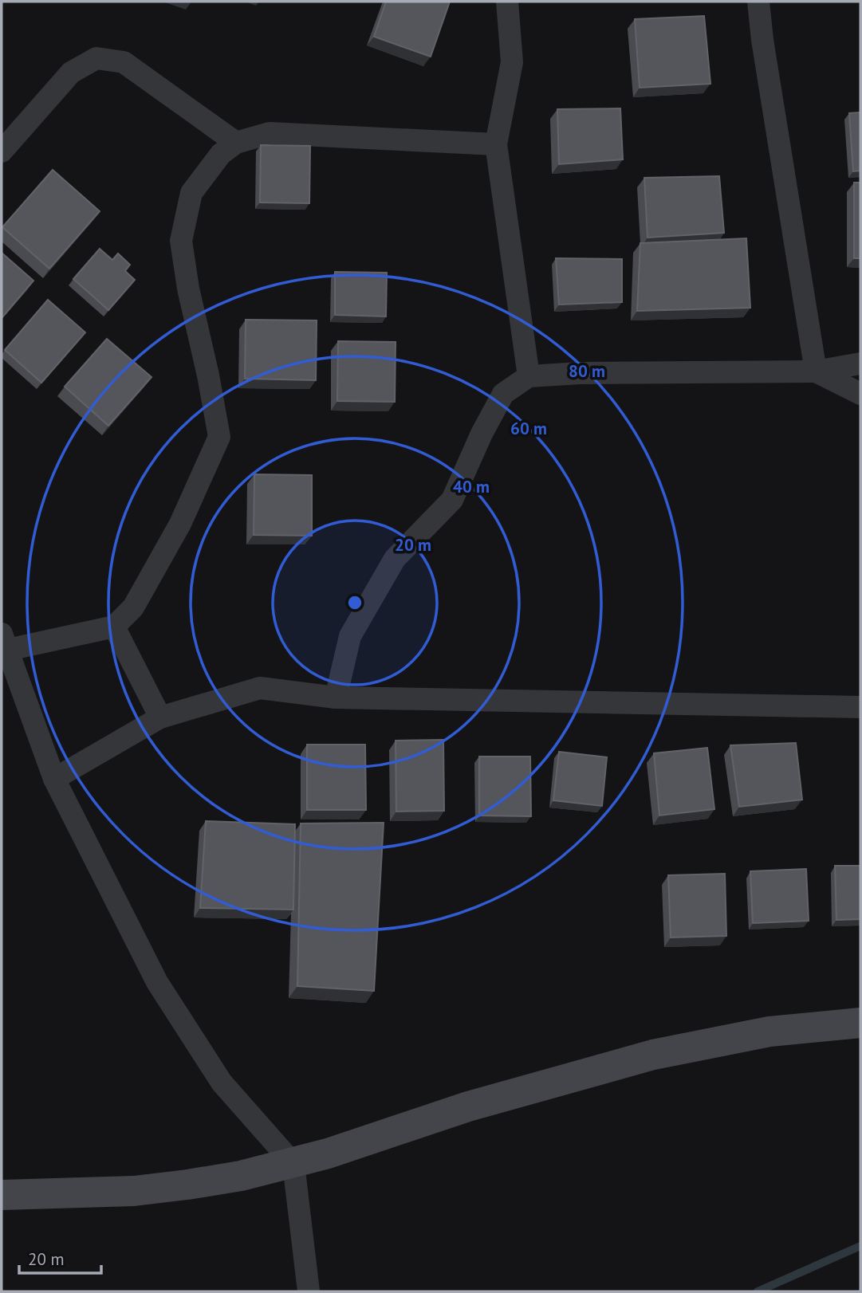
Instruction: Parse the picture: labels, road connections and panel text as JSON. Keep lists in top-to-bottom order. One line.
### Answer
{"scale_bar":"20 m","rings":["80 m","60 m","40 m","20 m"]}
